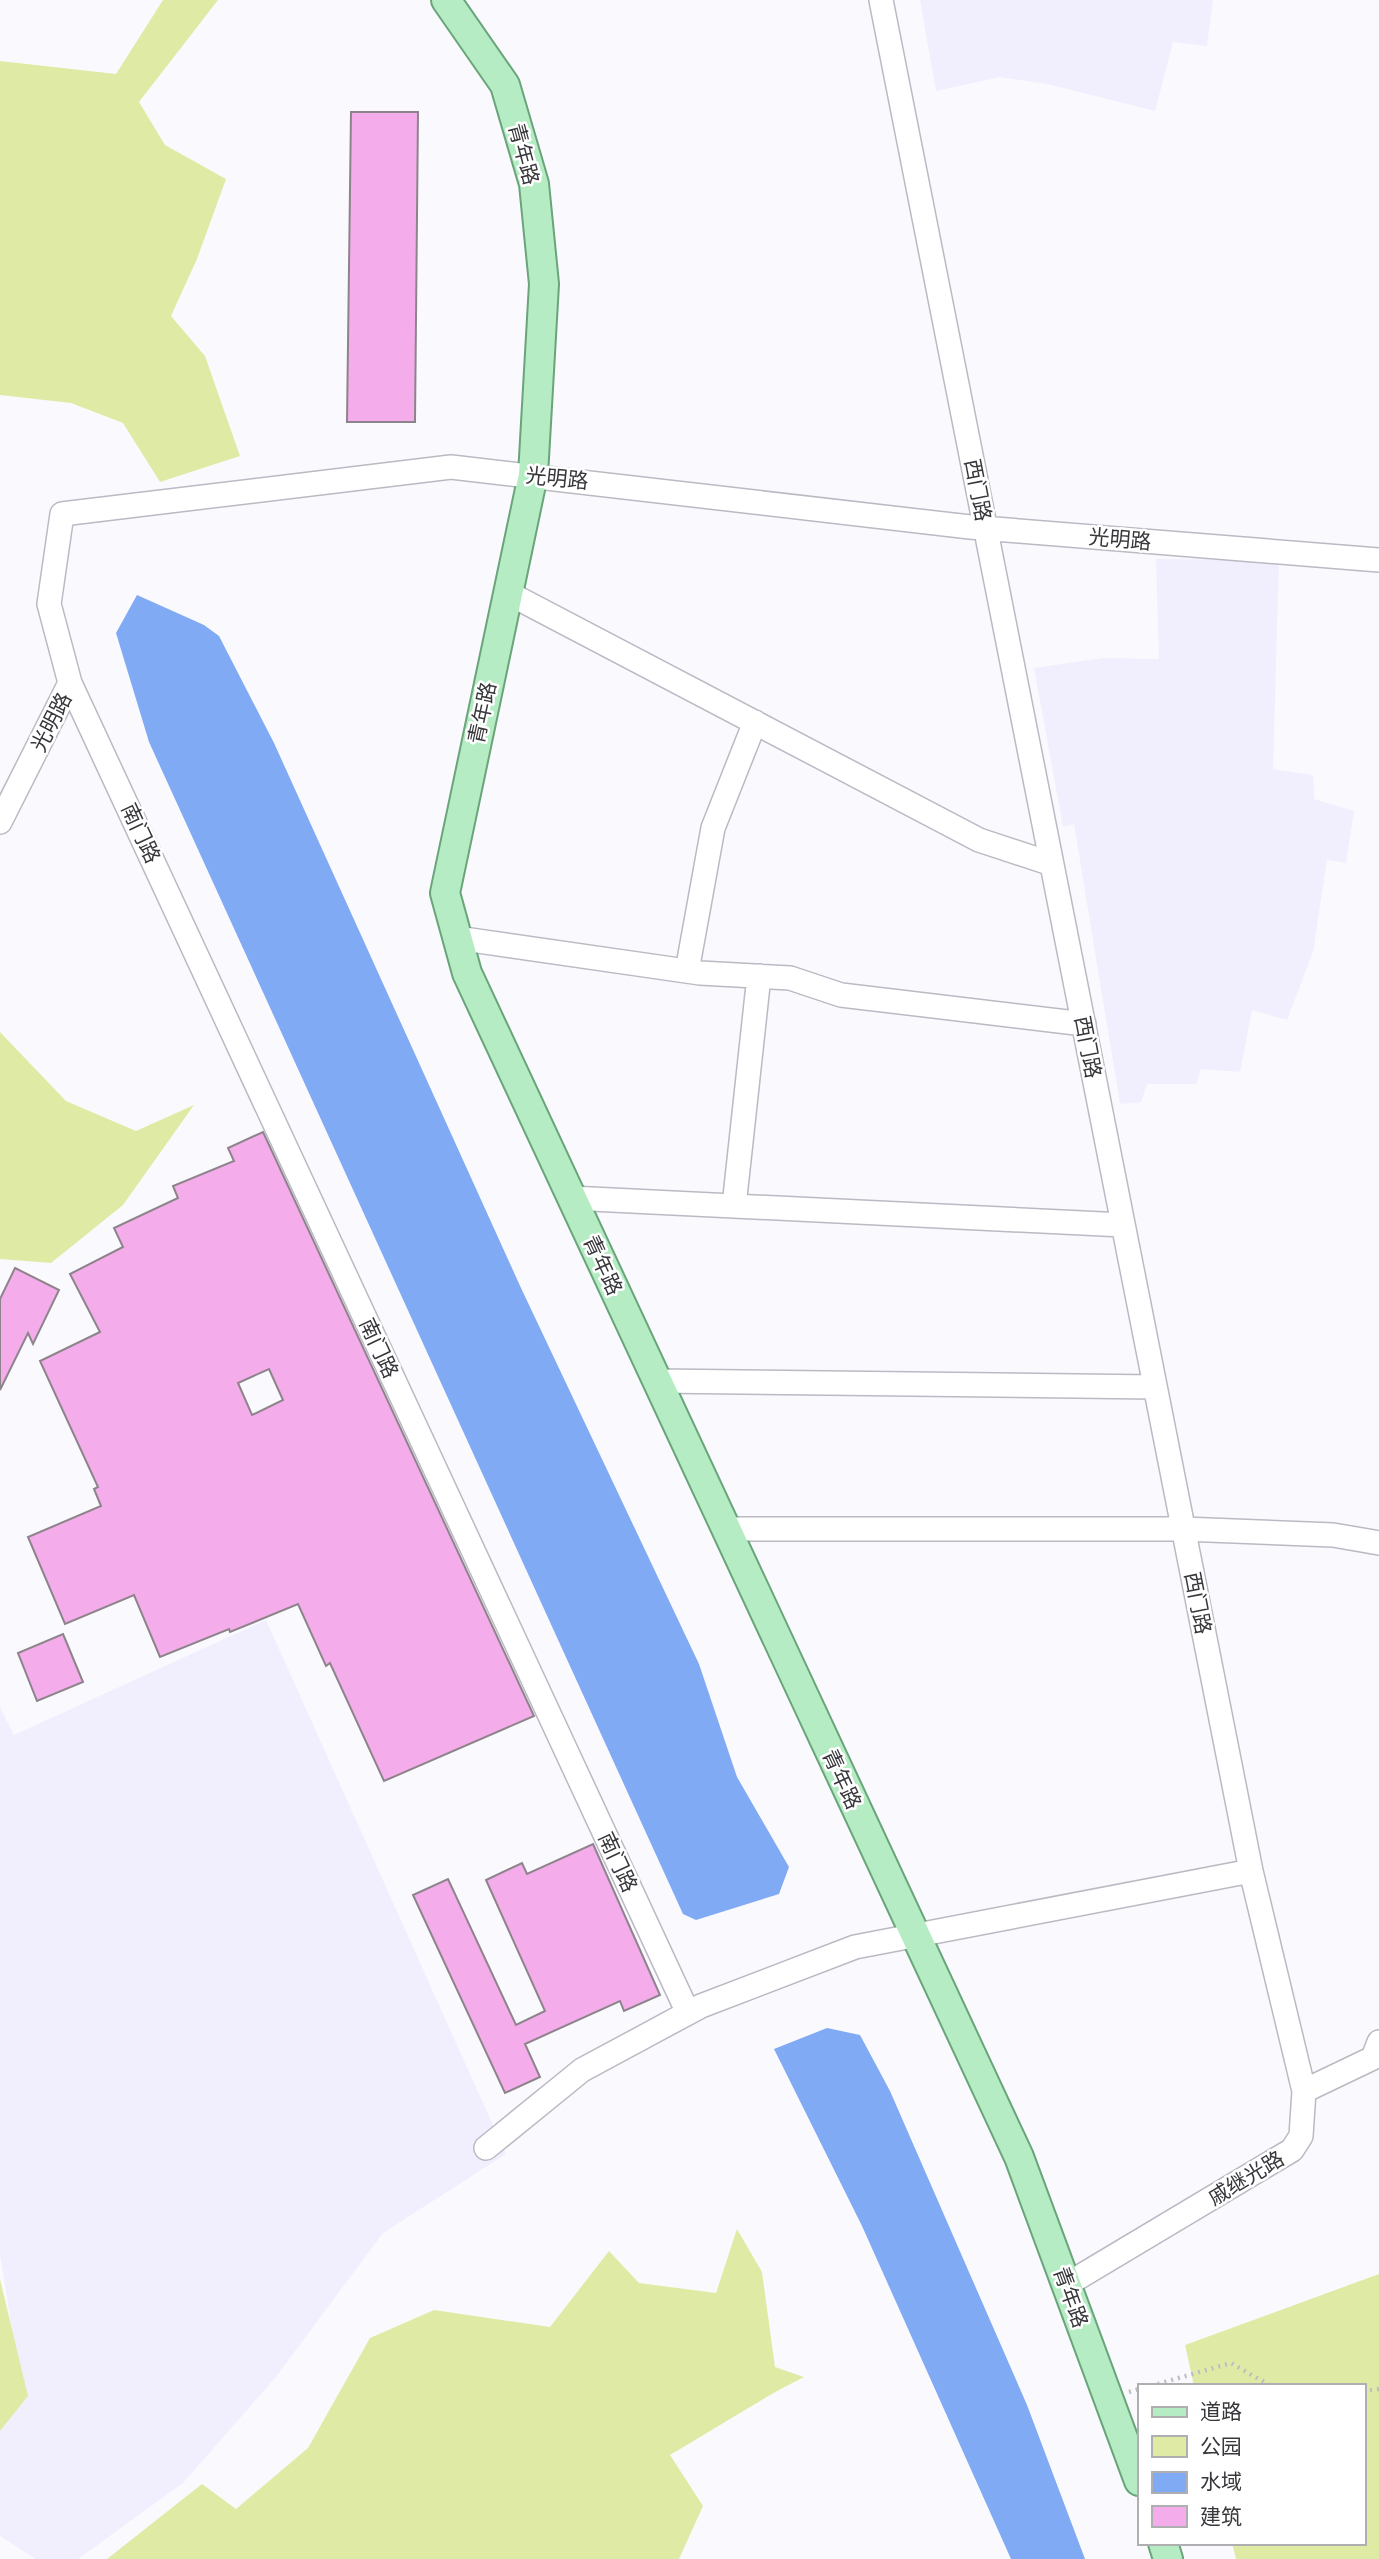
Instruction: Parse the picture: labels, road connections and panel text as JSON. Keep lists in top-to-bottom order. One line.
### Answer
{"streets":{"main road":["青年路"],"street":["光明路","西门路","南门路","戚继光路"]},"crossings":[["青年路","光明路"],["青年路","戚继光路"],["光明路","西门路"],["光明路","南门路"],["西门路","戚继光路"]],"legend":["道路","公园","水域","建筑"]}
